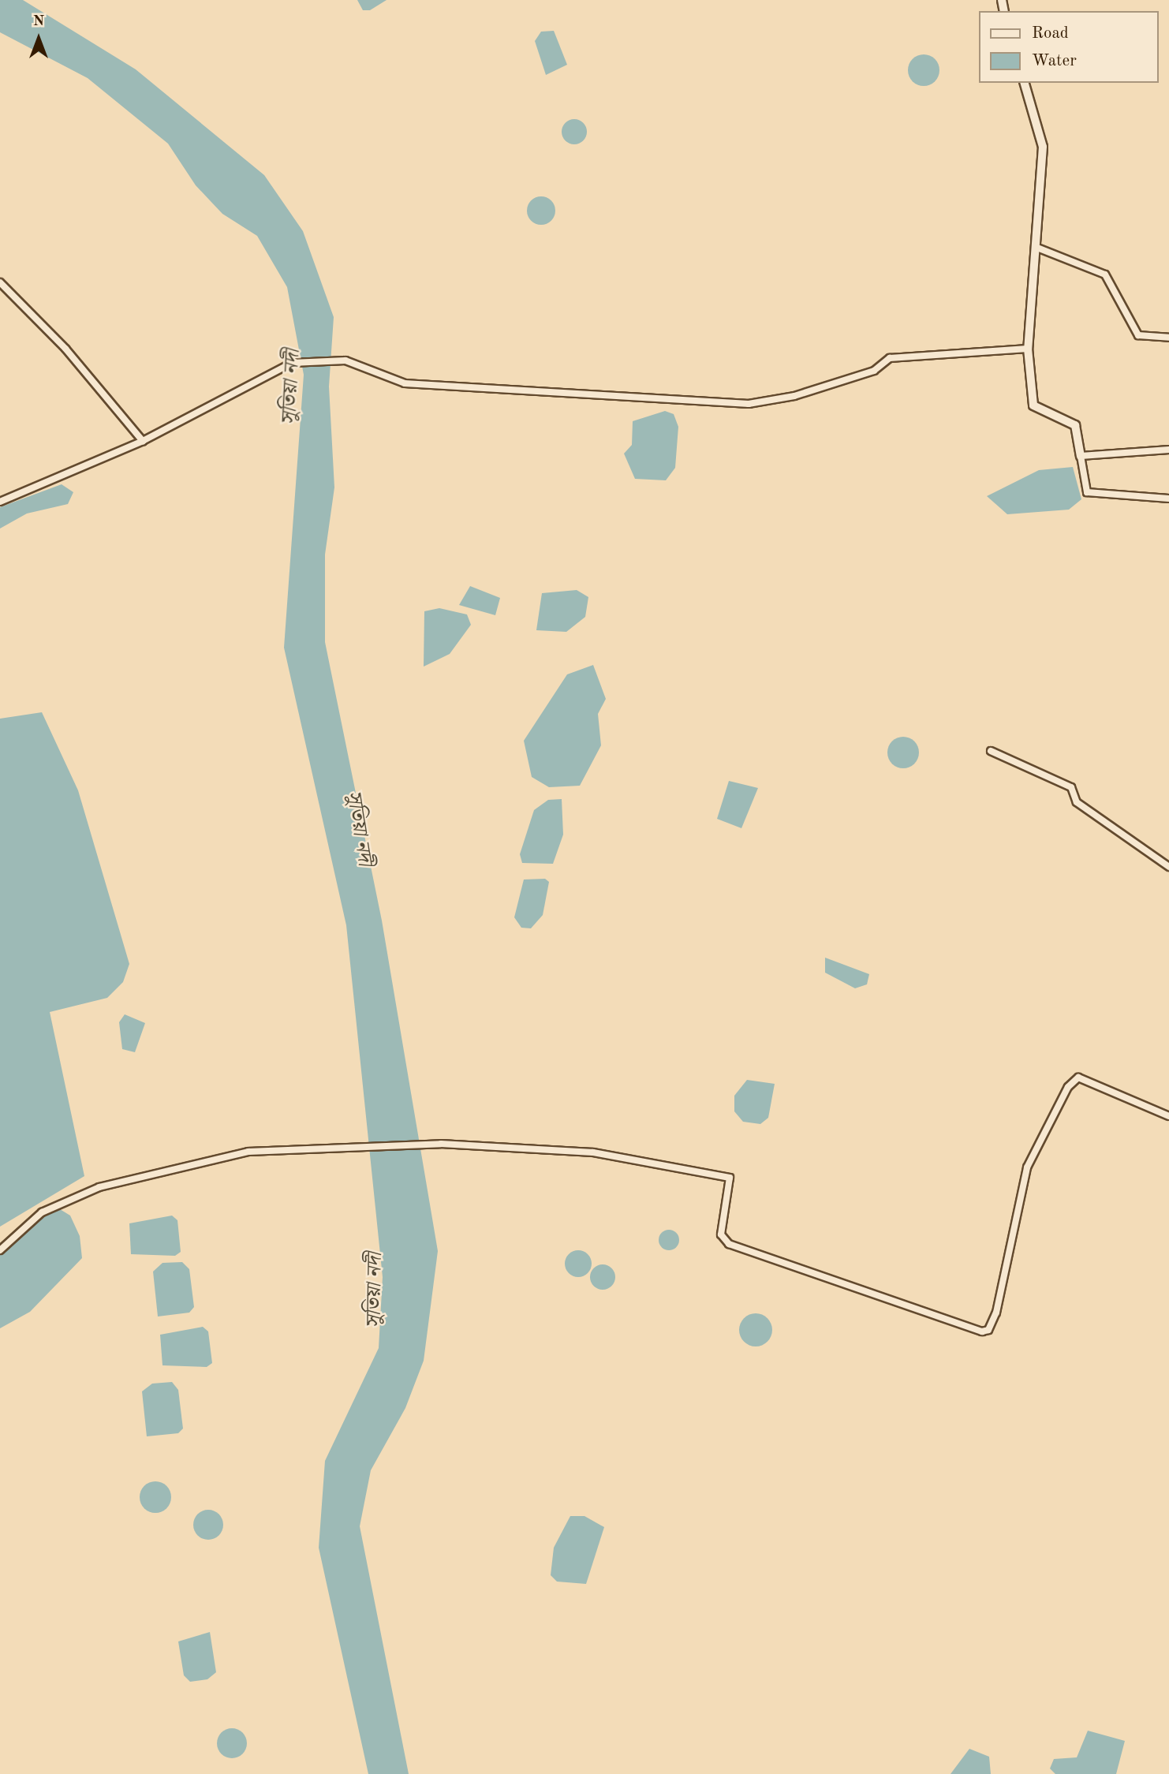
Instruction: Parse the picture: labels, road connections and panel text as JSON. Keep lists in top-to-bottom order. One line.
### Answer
{"water":["সুতিয়া নদী"],"legend":["Road","Water"],"north":"top"}
